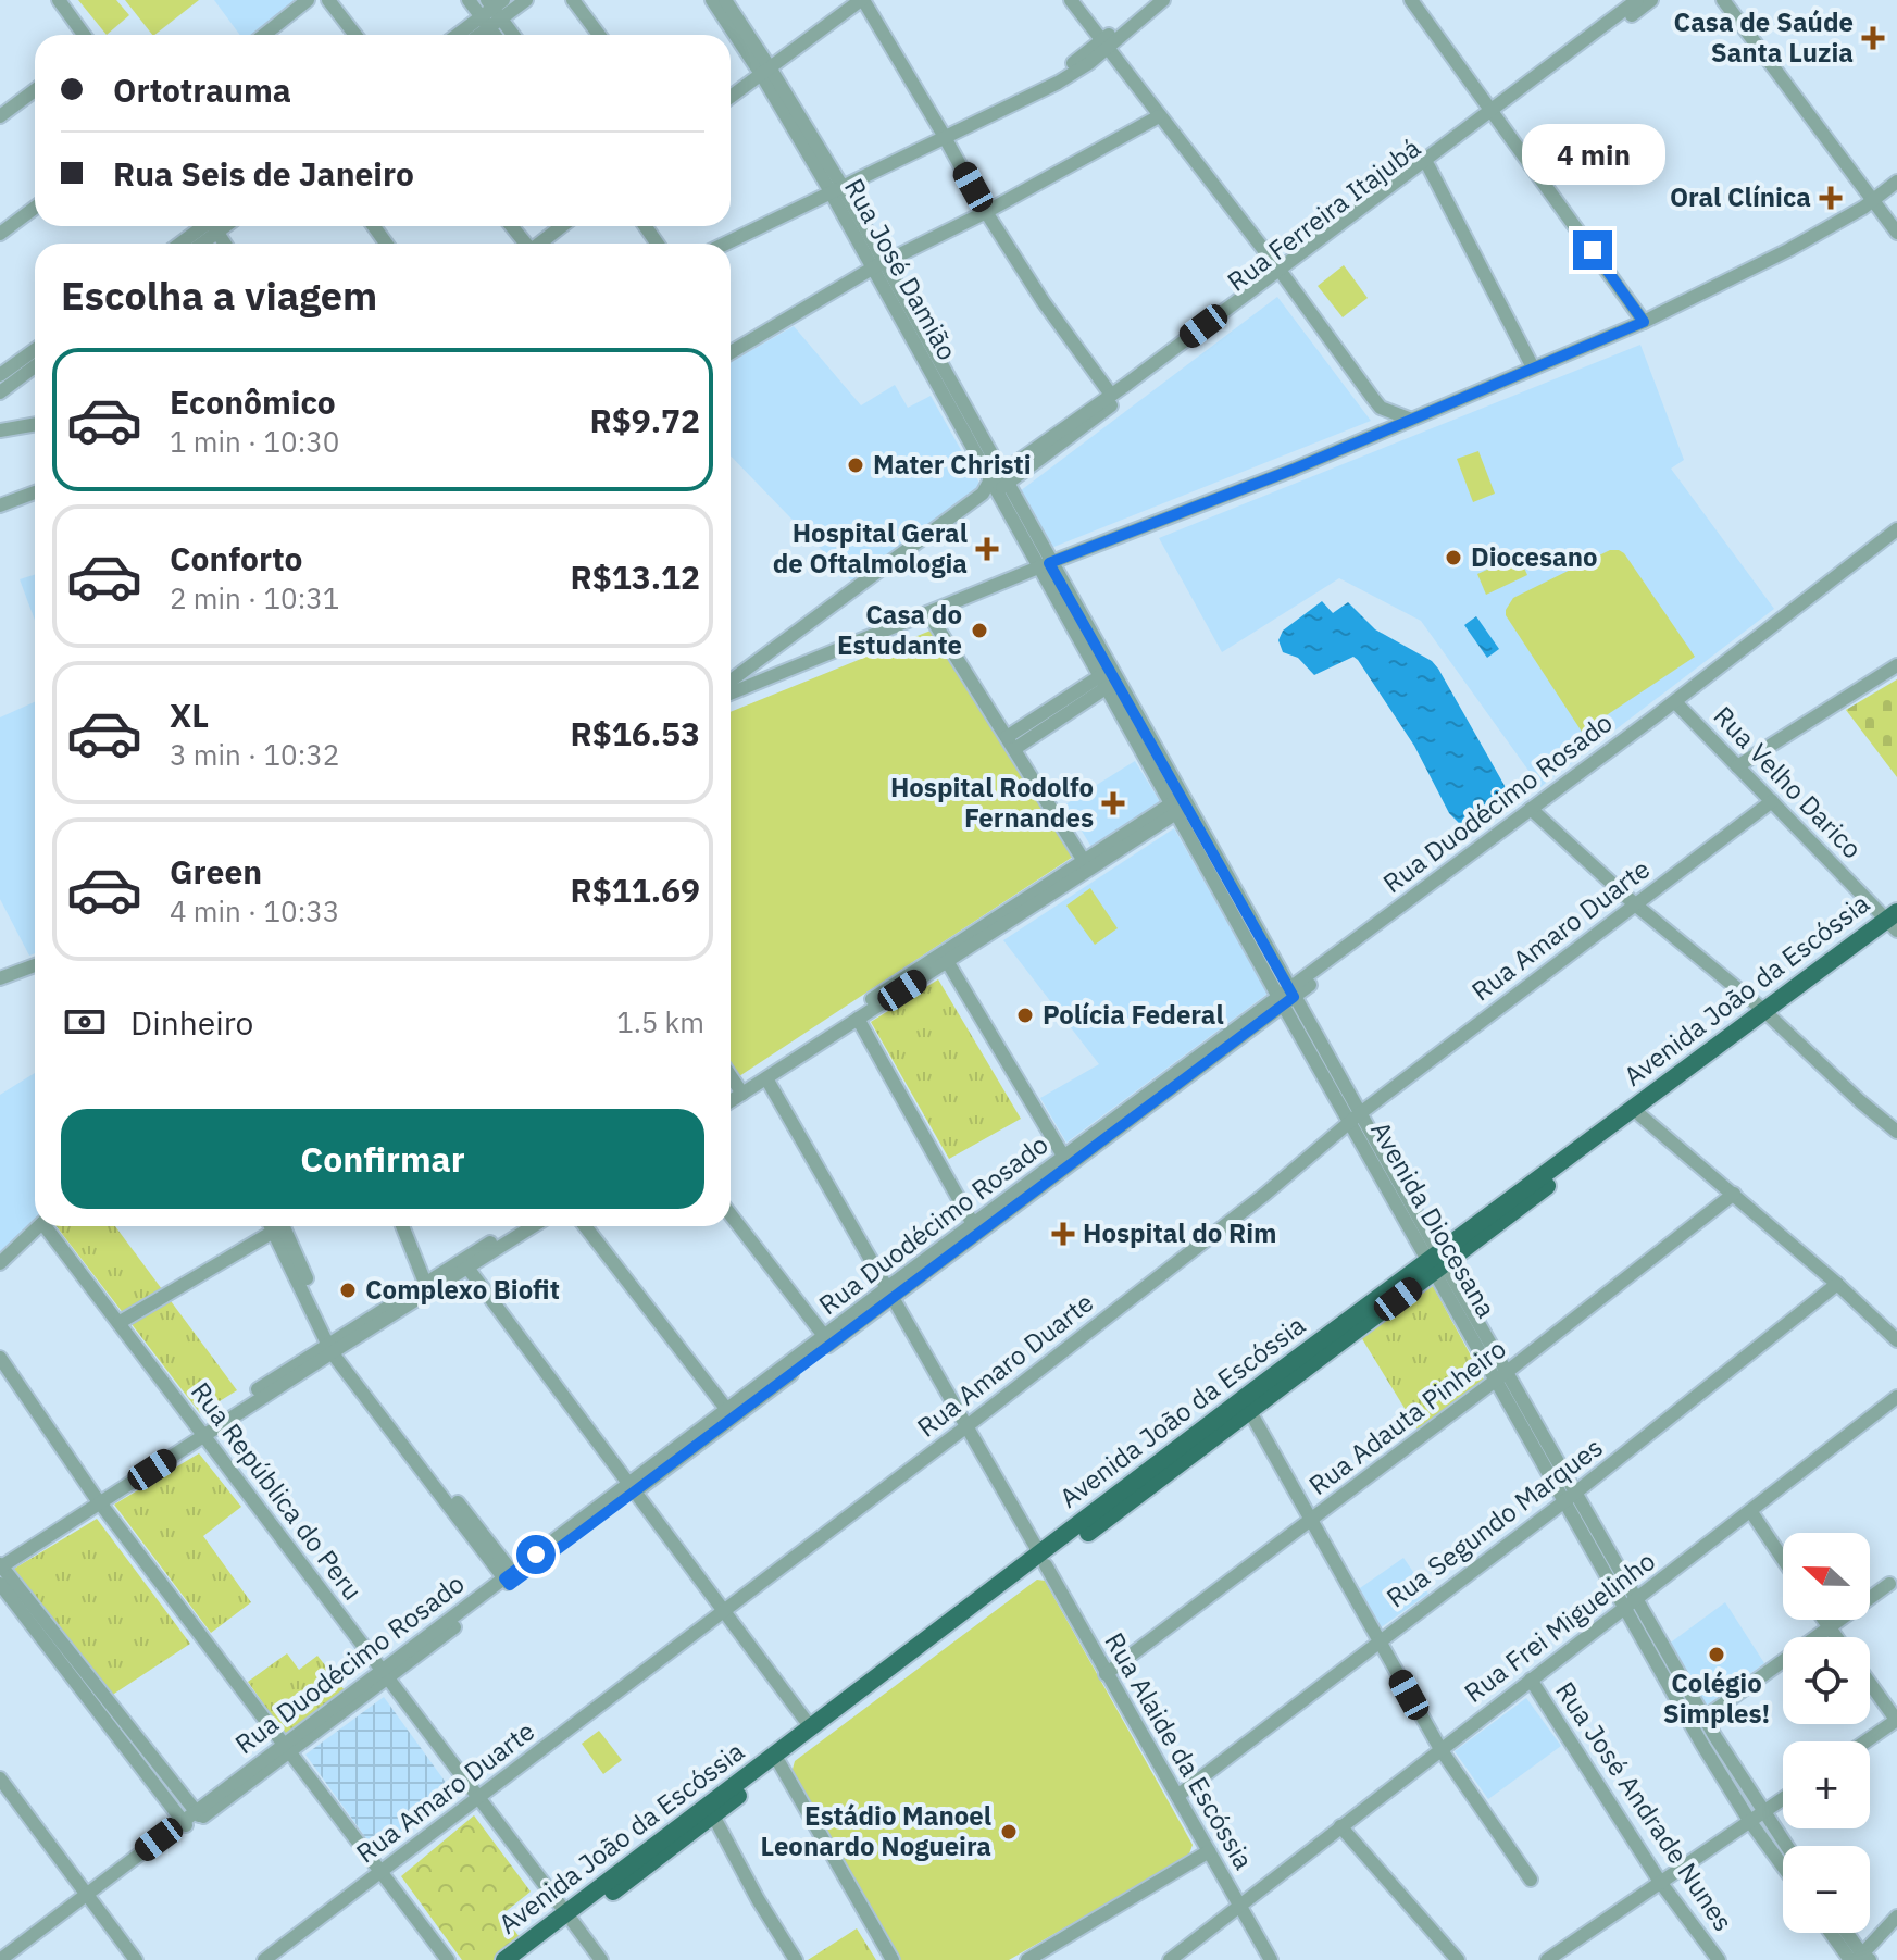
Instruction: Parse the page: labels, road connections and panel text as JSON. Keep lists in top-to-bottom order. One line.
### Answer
{"streets":{"main road":["Avenida João da Escóssia"],"street":["Rua Ferreira Itajubá","Rua José Damião","Rua Velho Darico","Rua Duodécimo Rosado","Rua Amaro Duarte","Avenida Diocesana","Rua Adauta Pinheiro","Rua República do Peru","Rua Segundo Marques","Rua Frei Miguelinho","Rua Alaide da Escóssia","Rua José Andrade Nunes"]},"crossings":[["Rua Ferreira Itajubá","Rua José Damião"],["Rua José Damião","Avenida Diocesana"],["Rua Velho Darico","Rua Duodécimo Rosado"],["Rua Velho Darico","Rua Amaro Duarte"],["Rua Velho Darico","Avenida João da Escóssia"],["Rua Duodécimo Rosado","Avenida Diocesana"],["Rua Duodécimo Rosado","Rua República do Peru"],["Rua Duodécimo Rosado","Rua Alaide da Escóssia"],["Rua Amaro Duarte","Avenida Diocesana"],["Rua Amaro Duarte","Rua República do Peru"],["Rua Amaro Duarte","Rua Alaide da Escóssia"],["Avenida João da Escóssia","Avenida Diocesana"],["Avenida João da Escóssia","Rua República do Peru"],["Avenida João da Escóssia","Rua Alaide da Escóssia"],["Avenida Diocesana","Rua Adauta Pinheiro"],["Avenida Diocesana","Rua Segundo Marques"],["Avenida Diocesana","Rua Frei Miguelinho"],["Rua Adauta Pinheiro","Rua Alaide da Escóssia"],["Rua Segundo Marques","Rua Alaide da Escóssia"],["Rua Frei Miguelinho","Rua Alaide da Escóssia"],["Rua Frei Miguelinho","Rua José Andrade Nunes"]],"places":{"health":["Casa de Saúde Santa Luzia","Oral Clínica","Hospital Geral de Oftalmologia","Hospital Rodolfo Fernandes","Hospital do Rim"],"other":["Mater Christi","Diocesano","Casa do Estudante","Polícia Federal","Complexo Biofit","Colégio Simples!","Estádio Manoel Leonardo Nogueira"]},"north":"left","page":{"banner":["Ortotrauma","Rua Seis de Janeiro"],"bubble":"4 min","heading":"Escolha a viagem","list":[{"name":"Econômico","note":"1 min · 10:30","value":"R$9.72"},{"name":"Conforto","note":"2 min · 10:31","value":"R$13.12"},{"name":"XL","note":"3 min · 10:32","value":"R$16.53"},{"name":"Green","note":"4 min · 10:33","value":"R$11.69"}],"pay":["Dinheiro","1.5 km"],"buttons":"Confirmar","map_buttons":["+","−"]}}
